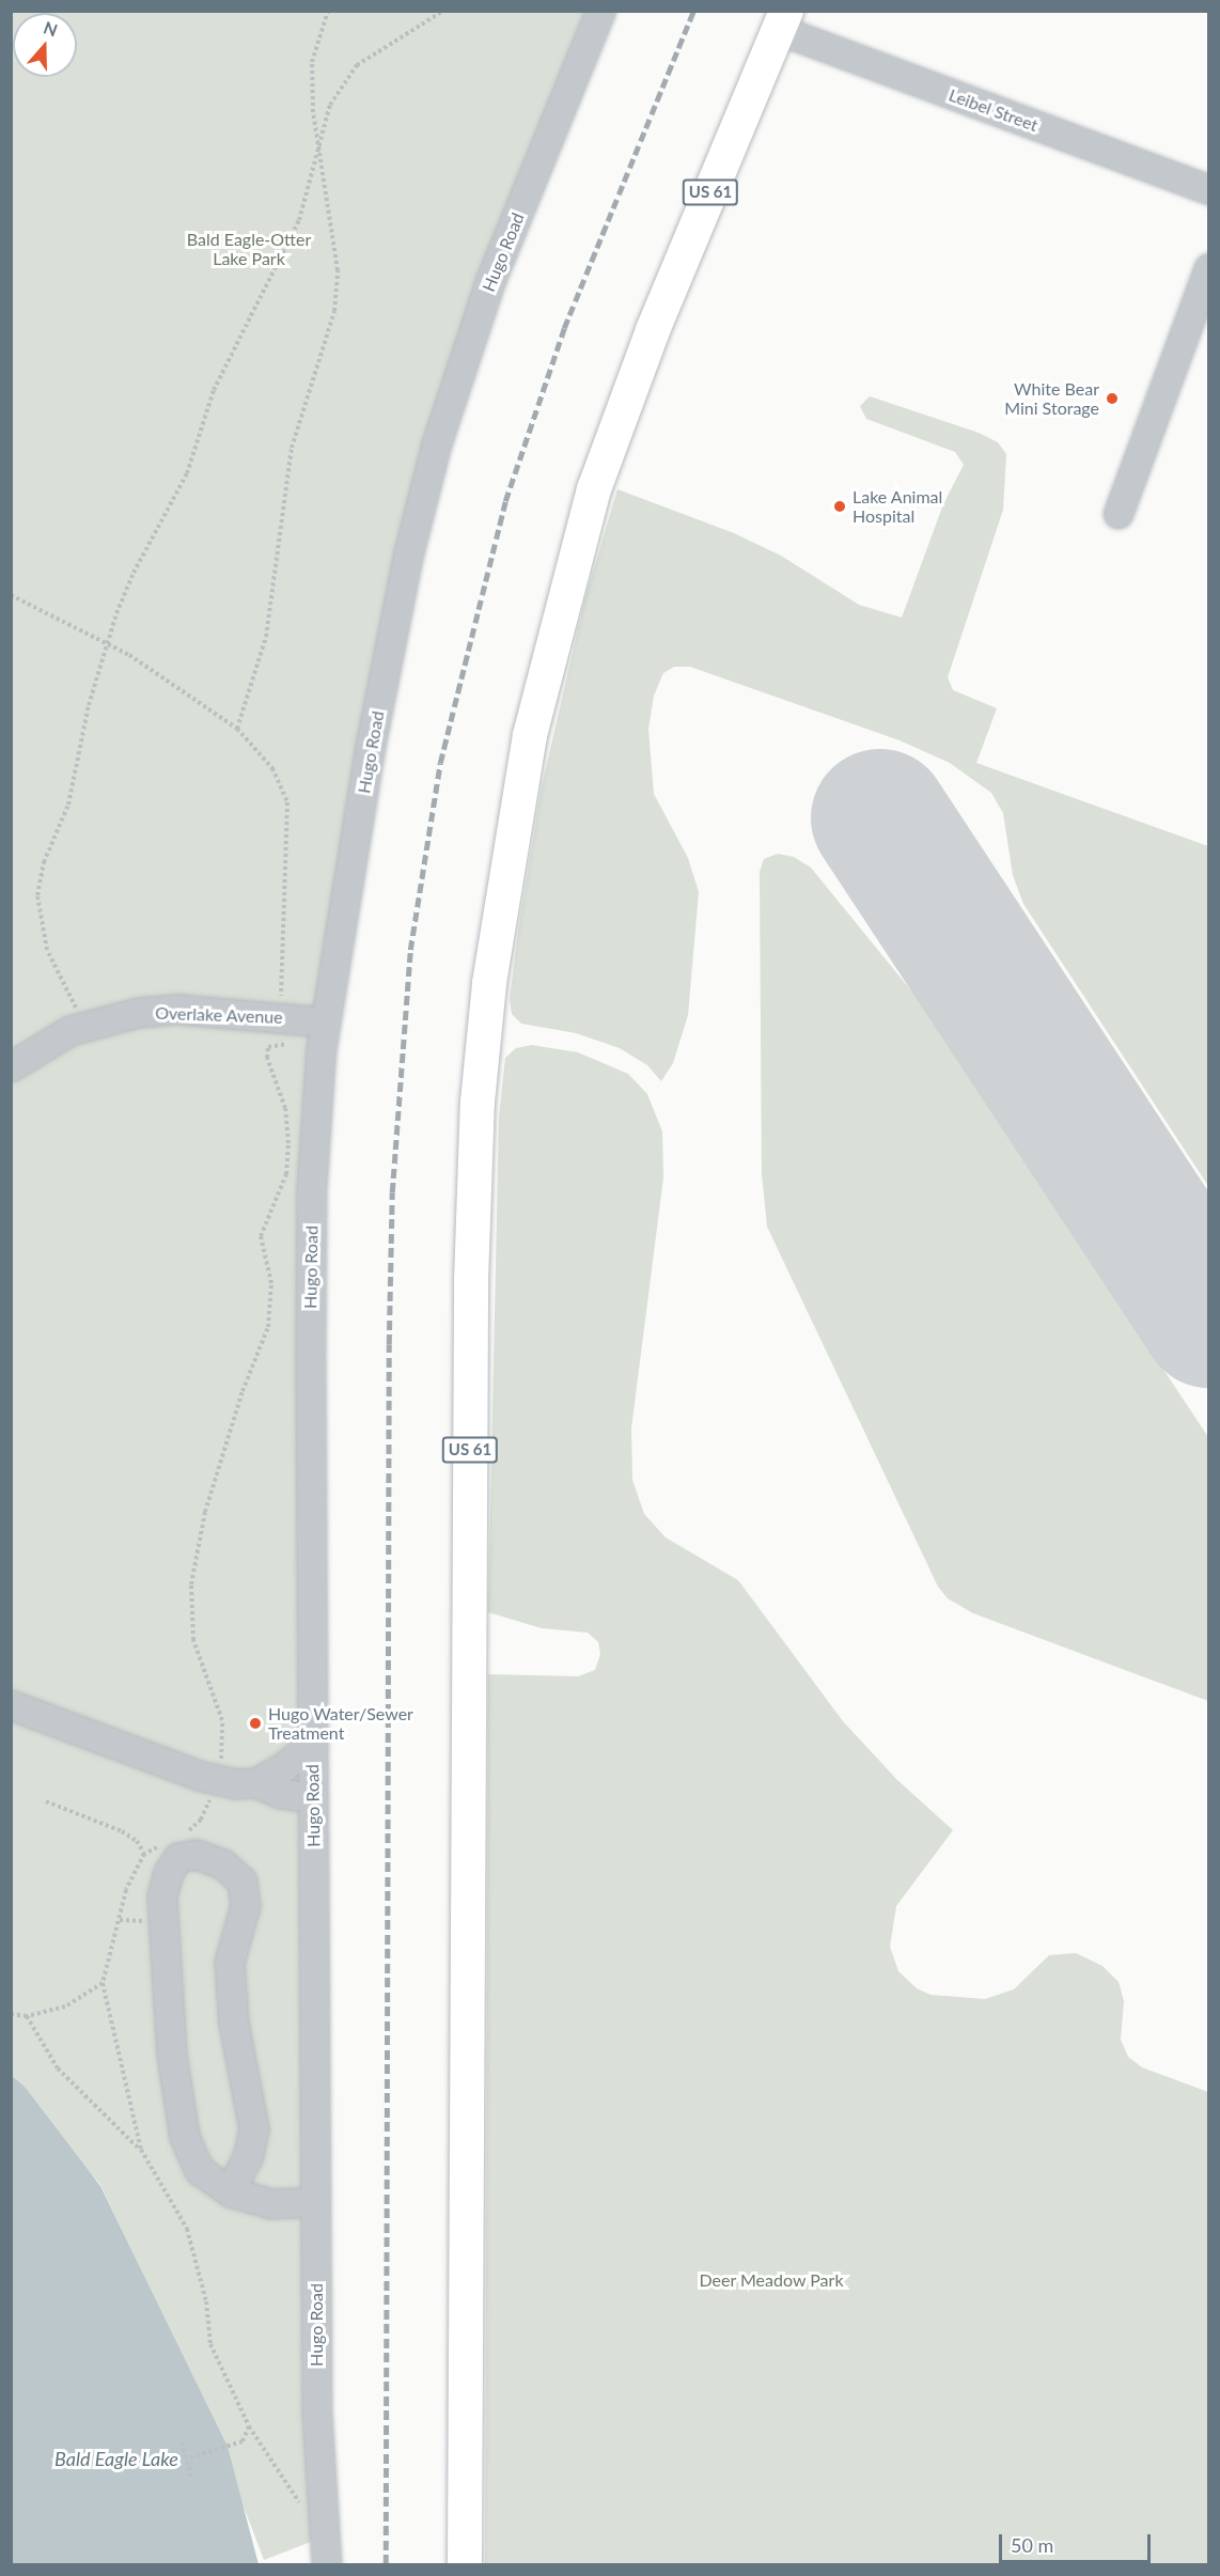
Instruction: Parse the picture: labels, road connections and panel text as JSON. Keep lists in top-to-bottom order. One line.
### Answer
{"streets":{"main road":["US 61"],"street":["Leibel Street","Hugo Road","Overlake Avenue"]},"crossings":[["Leibel Street","US 61"],["Hugo Road","Overlake Avenue"]],"water":["Bald Eagle Lake"],"parks":["Bald Eagle-Otter Lake Park","Deer Meadow Park"],"places":["White Bear Mini Storage","Lake Animal Hospital","Hugo Water/Sewer Treatment"],"scale_bar":"50 m","north":"top"}
